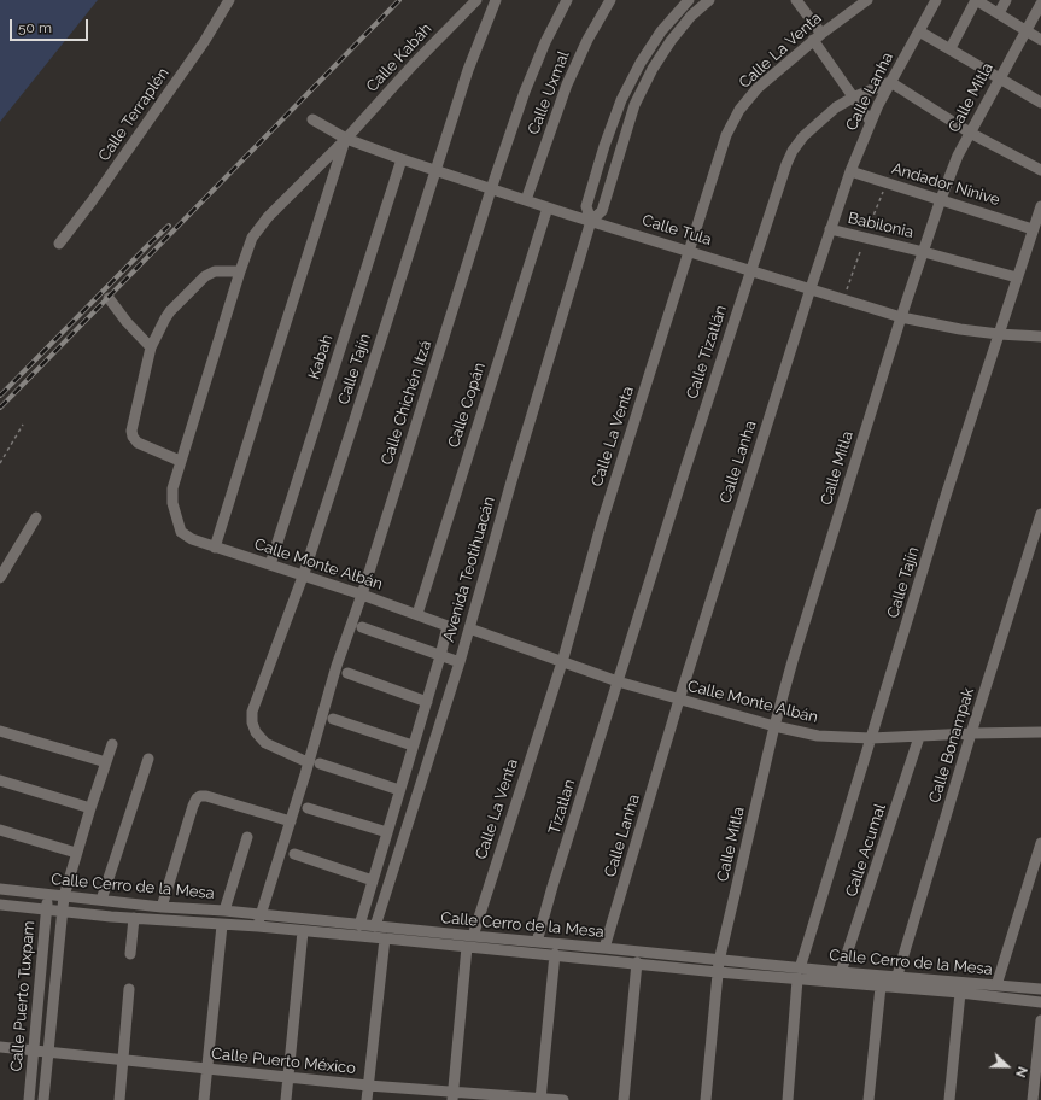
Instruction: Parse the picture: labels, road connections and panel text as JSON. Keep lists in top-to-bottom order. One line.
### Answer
{"streets":{"street":["Calle La Venta","Calle Kabáh","Calle Lanha","Calle Uxmal","Calle Mitla","Calle Terraplén","Andador Ninive","Babilonia","Calle Tula","Calle Tizatlán","Kabah","Calle Tajín","Calle Chichén Itzá","Calle Copán","Calle Monte Albán","Avenida Teotihuacán","Calle Bonampak","Tizatlan","Calle Acumal","Calle Cerro de la Mesa","Calle Puerto Tuxpam","Calle Puerto México"]},"crossings":[["Calle La Venta","Calle Tula"],["Calle La Venta","Calle Monte Albán"],["Calle La Venta","Calle Cerro de la Mesa"],["Calle La Venta","Calle Puerto México"],["Calle Kabáh","Calle Tula"],["Calle Kabáh","Calle Monte Albán"],["Calle Lanha","Andador Ninive"],["Calle Lanha","Babilonia"],["Calle Lanha","Calle Tula"],["Calle Lanha","Calle Tizatlán"],["Calle Lanha","Calle Monte Albán"],["Calle Lanha","Calle Cerro de la Mesa"],["Calle Uxmal","Calle Tula"],["Calle Mitla","Andador Ninive"],["Calle Mitla","Babilonia"],["Calle Mitla","Calle Tula"],["Calle Mitla","Calle Monte Albán"],["Calle Mitla","Calle Cerro de la Mesa"],["Andador Ninive","Calle Tajín"],["Babilonia","Calle Tajín"],["Calle Tula","Calle Tizatlán"],["Calle Tula","Kabah"],["Calle Tula","Calle Tajín"],["Calle Tula","Calle Chichén Itzá"],["Calle Tula","Calle Copán"],["Calle Tula","Avenida Teotihuacán"],["Calle Tizatlán","Calle Monte Albán"],["Calle Tizatlán","Tizatlan"],["Kabah","Calle Monte Albán"],["Calle Tajín","Calle Chichén Itzá"],["Calle Tajín","Calle Monte Albán"],["Calle Tajín","Calle Cerro de la Mesa"],["Calle Chichén Itzá","Calle Monte Albán"],["Calle Chichén Itzá","Calle Cerro de la Mesa"],["Calle Copán","Calle Monte Albán"],["Calle Monte Albán","Avenida Teotihuacán"],["Calle Monte Albán","Calle Bonampak"],["Calle Monte Albán","Tizatlan"],["Calle Monte Albán","Calle Acumal"],["Avenida Teotihuacán","Calle Cerro de la Mesa"],["Calle Bonampak","Calle Cerro de la Mesa"],["Tizatlan","Calle Cerro de la Mesa"],["Calle Acumal","Calle Cerro de la Mesa"],["Calle Cerro de la Mesa","Calle Puerto Tuxpam"],["Calle Puerto Tuxpam","Calle Puerto México"]],"scale_bar":"50 m","north":"right"}
